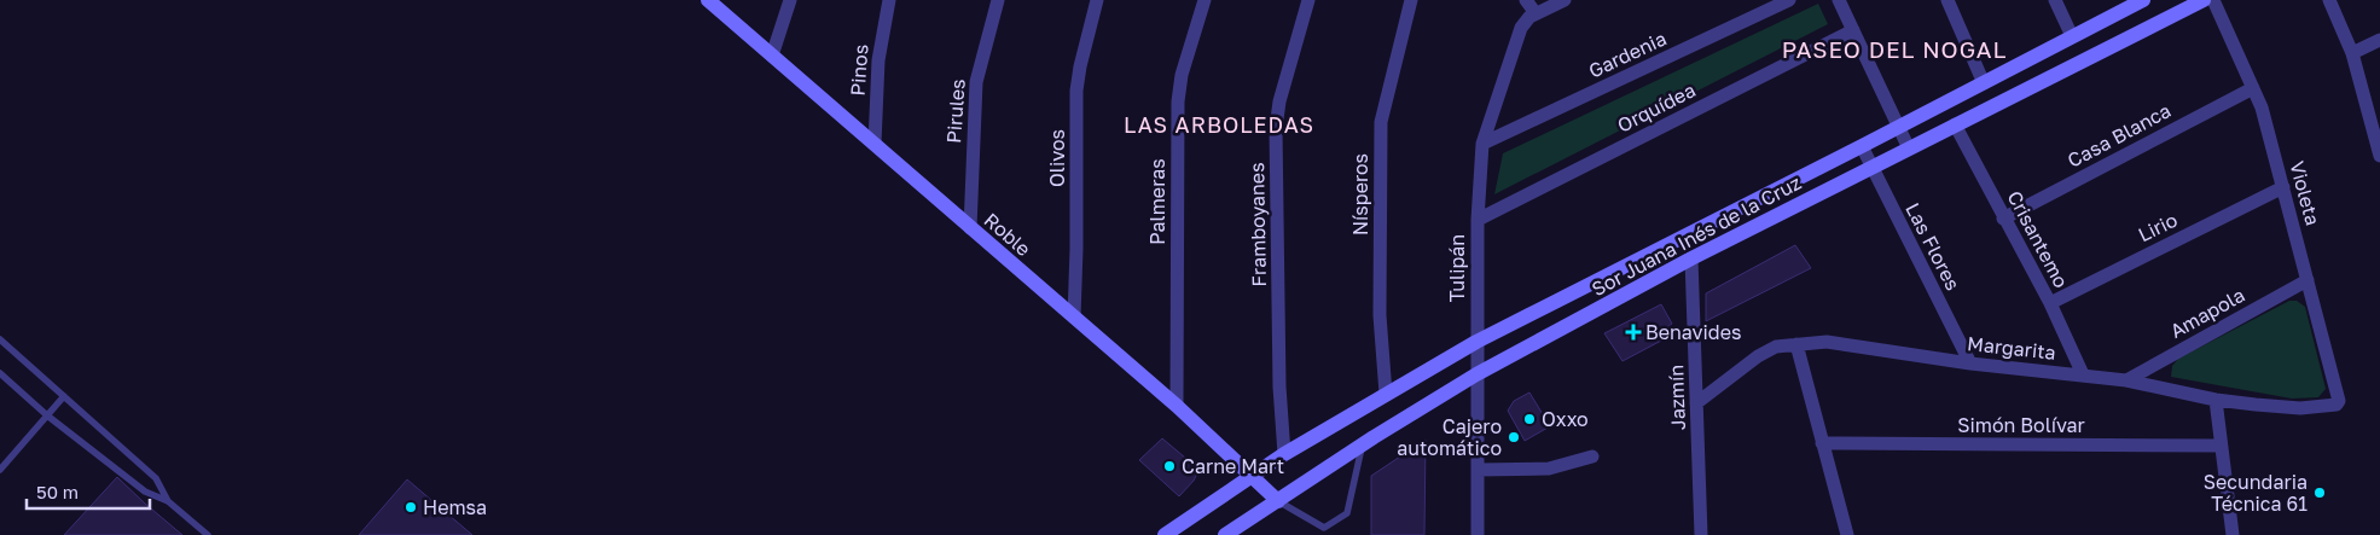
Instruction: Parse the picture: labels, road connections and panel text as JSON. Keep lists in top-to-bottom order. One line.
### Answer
{"streets":{"main road":["Roble","Sor Juana Inés de la Cruz"],"street":["Gardenia","Pinos","Orquídea","Pirules","Casa Blanca","Olivos","Violeta","Nísperos","Palmeras","Framboyanes","Lirio","Crisantemo","Las Flores","Tulipán","Amapola","Margarita","Jazmín","Simón Bolívar"]},"crossings":[["Gardenia","Tulipán"],["Pinos","Roble"],["Orquídea","Tulipán"],["Pirules","Roble"],["Casa Blanca","Violeta"],["Casa Blanca","Crisantemo"],["Olivos","Roble"],["Violeta","Lirio"],["Violeta","Amapola"],["Violeta","Margarita"],["Nísperos","Sor Juana Inés de la Cruz"],["Palmeras","Roble"],["Framboyanes","Sor Juana Inés de la Cruz"],["Lirio","Crisantemo"],["Roble","Sor Juana Inés de la Cruz"],["Sor Juana Inés de la Cruz","Crisantemo"],["Sor Juana Inés de la Cruz","Las Flores"],["Sor Juana Inés de la Cruz","Tulipán"],["Sor Juana Inés de la Cruz","Jazmín"],["Crisantemo","Margarita"],["Las Flores","Margarita"],["Amapola","Margarita"],["Margarita","Jazmín"]],"districts":["PASEO DEL NOGAL","LAS ARBOLEDAS"],"places":{"health":["Benavides"],"other":["Oxxo","Cajero automático","Carne Mart","Secundaria Técnica 61","Hemsa"]},"scale_bar":"50 m"}
